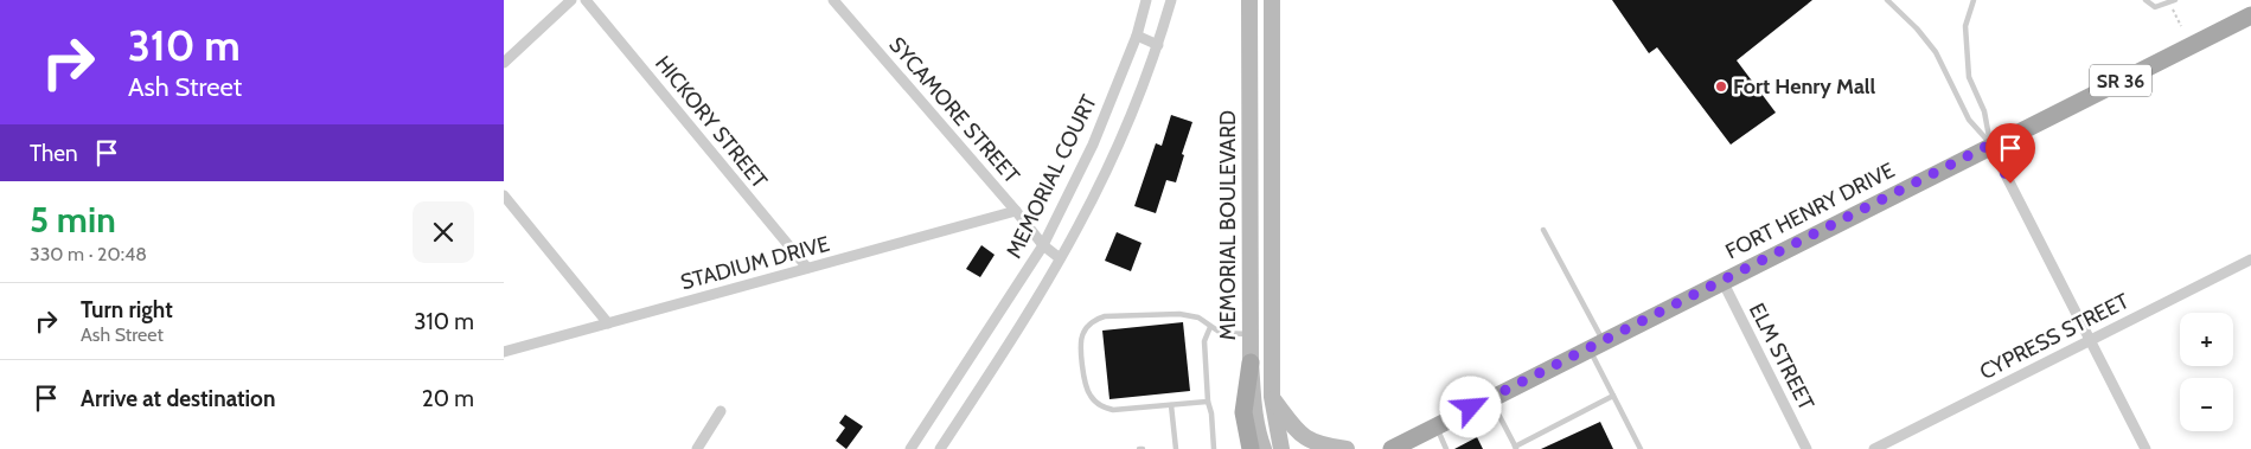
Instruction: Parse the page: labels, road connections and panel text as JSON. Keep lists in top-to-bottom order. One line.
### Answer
{"streets":{"main road":["SR 36","FORT HENRY DRIVE","MEMORIAL BOULEVARD"],"street":["SYCAMORE STREET","HICKORY STREET","MEMORIAL COURT","STADIUM DRIVE","CYPRESS STREET","ELM STREET"]},"crossings":[["SYCAMORE STREET","MEMORIAL COURT"],["SYCAMORE STREET","STADIUM DRIVE"],["HICKORY STREET","STADIUM DRIVE"],["FORT HENRY DRIVE","ELM STREET"]],"places":["Fort Henry Mall"],"page":{"turn":["310 m","Ash Street"],"then":"Then","heading":["5 min","330 m · 20:48"],"list":[{"name":"Turn right","note":"Ash Street","value":"310 m"},{"name":"Arrive at destination","value":"20 m"}],"map_buttons":["+","−"]}}
